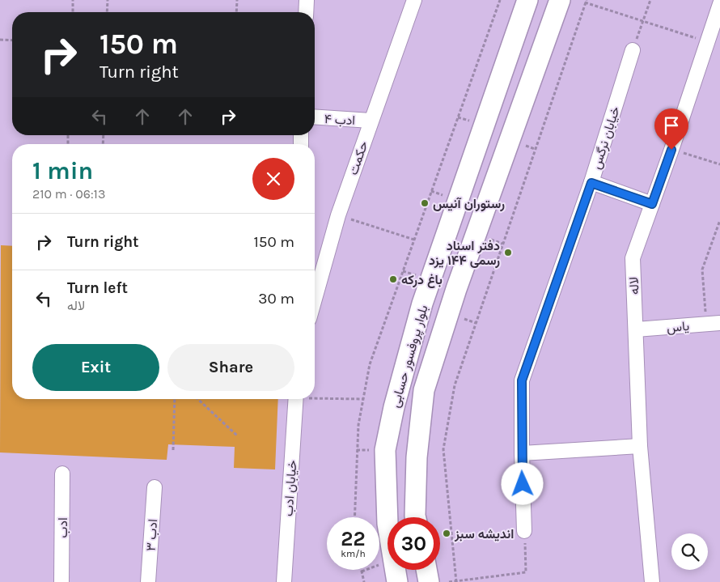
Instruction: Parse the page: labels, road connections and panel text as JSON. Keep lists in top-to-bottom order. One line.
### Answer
{"streets":{"main road":["بلوار پروفسور حسابی"],"street":["ادب ۴","خیابان نرگس","حکمت","لاله","یاس","خیابان ادب","ادب","ادب ۳"]},"crossings":[["ادب ۴","حکمت"],["لاله","یاس"]],"places":["رستوران آنیس","دفتر اسناد رسمی ۱۴۴ یزد","باغ درکه","اندیشه سبز"],"page":{"turn":["150 m","Turn right"],"heading":["1 min","210 m · 06:13"],"list":[{"name":"Turn right","value":"150 m"},{"name":"Turn left","note":"لاله","value":"30 m"}],"buttons":["Exit","Share"],"speed":"22 km/h","limit":"30"}}
